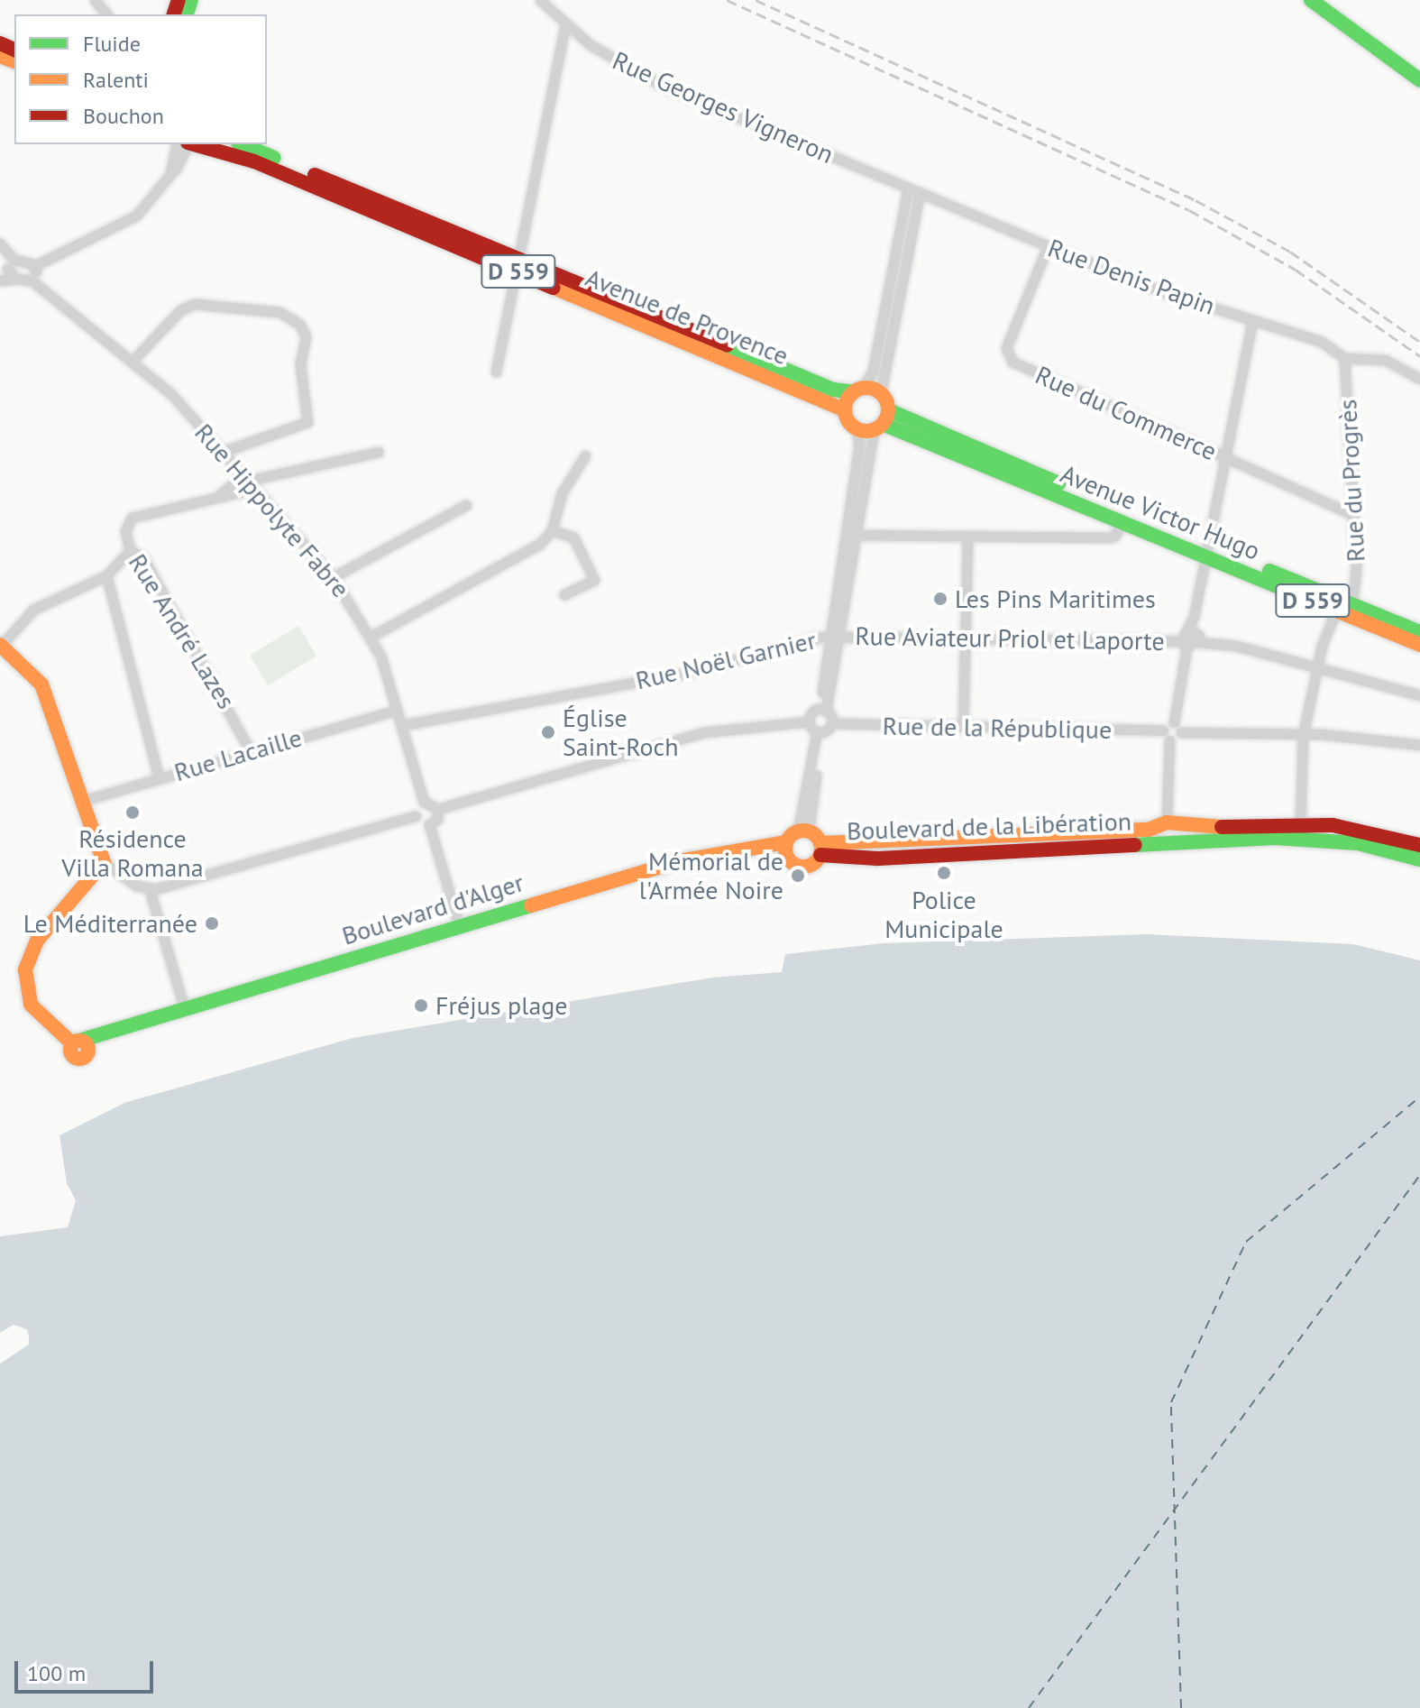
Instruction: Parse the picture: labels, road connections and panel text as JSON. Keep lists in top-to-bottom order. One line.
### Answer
{"streets":{"main road":["D 559","Avenue de Provence","Avenue Victor Hugo","Boulevard de la Libération","Boulevard d'Alger"],"street":["Rue Georges Vigneron","Rue Denis Papin","Rue du Commerce","Rue du Progrès","Rue Hippolyte Fabre","Rue André Lazes","Rue Aviateur Priol et Laporte","Rue Noël Garnier","Rue de la République","Rue Lacaille"]},"crossings":[["Rue Georges Vigneron","Rue Denis Papin"],["Rue Denis Papin","Rue du Commerce"],["Rue Denis Papin","Rue du Progrès"],["Rue du Commerce","Rue du Progrès"],["Rue du Progrès","Avenue Victor Hugo"],["Rue Hippolyte Fabre","Rue André Lazes"],["Rue Hippolyte Fabre","Rue Noël Garnier"],["Rue Hippolyte Fabre","Rue Lacaille"],["Rue André Lazes","Rue Lacaille"],["Rue Aviateur Priol et Laporte","Rue Noël Garnier"],["Boulevard de la Libération","Boulevard d'Alger"]],"places":["Les Pins Maritimes","Église Saint-Roch","Résidence Villa Romana","Police Municipale","Mémorial de l'Armée Noire","Le Méditerranée","Fréjus plage"],"legend":["Fluide","Ralenti","Bouchon"],"scale_bar":"100 m"}
